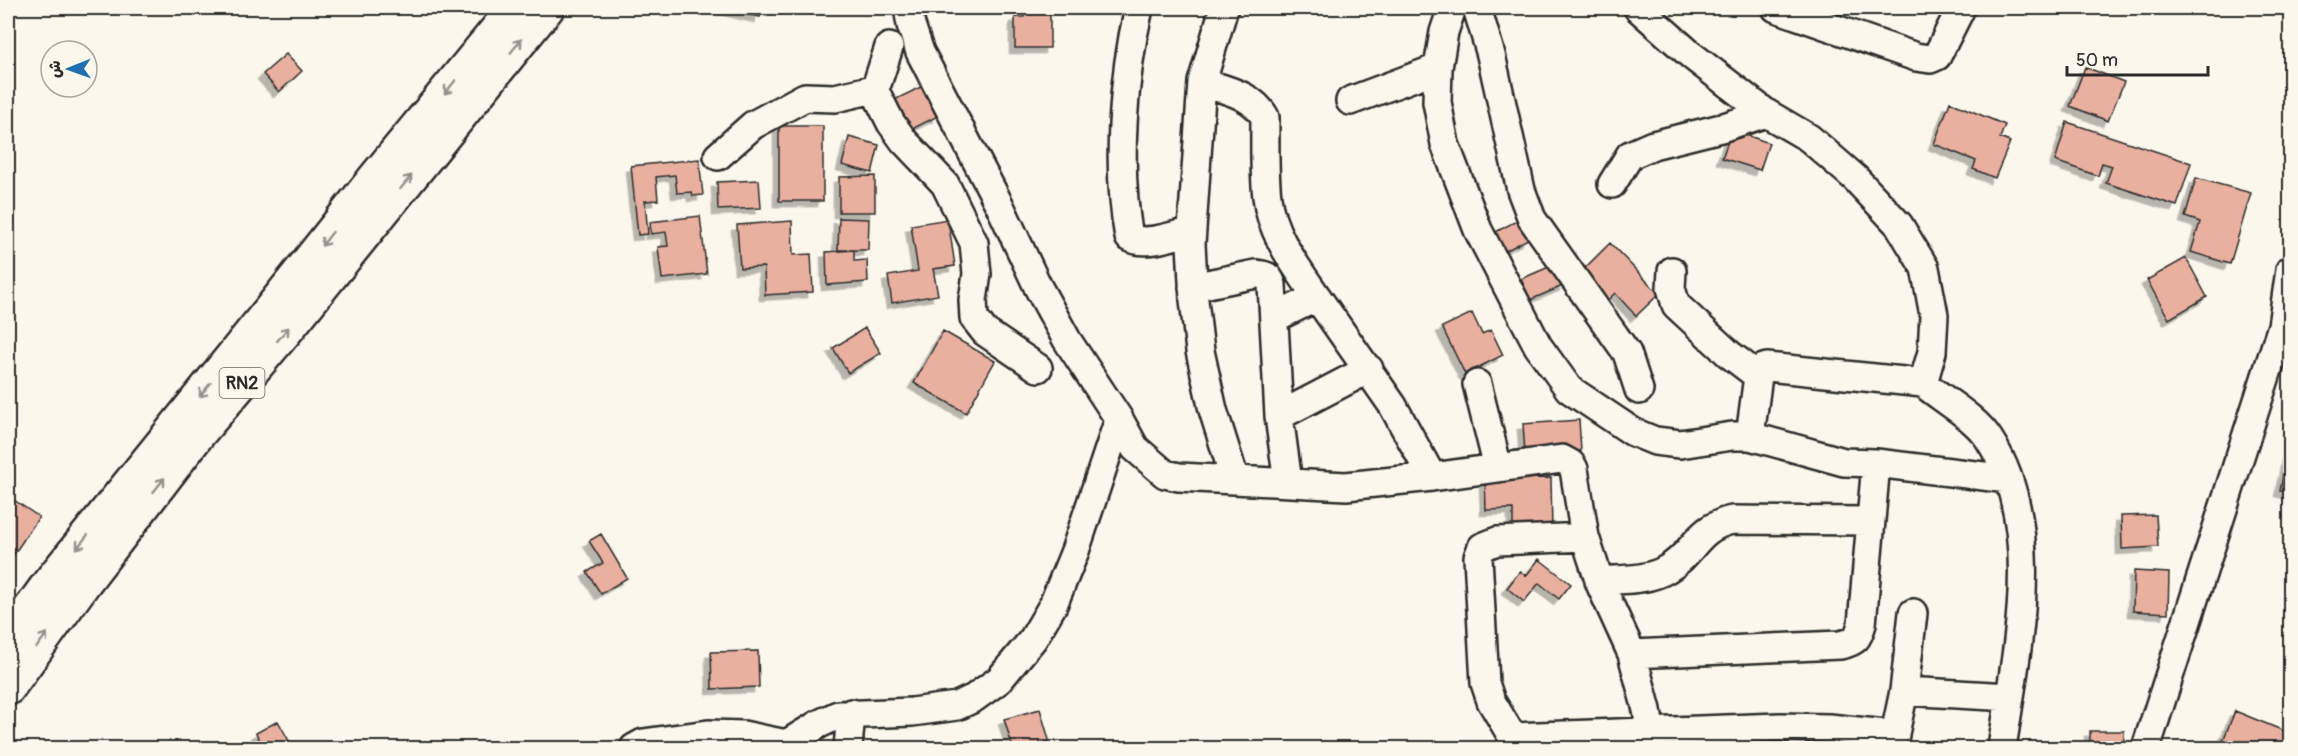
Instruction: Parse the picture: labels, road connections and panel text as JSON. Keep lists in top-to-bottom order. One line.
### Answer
{"streets":{"highway":["RN2"]},"scale_bar":"50 m","north":"left"}
